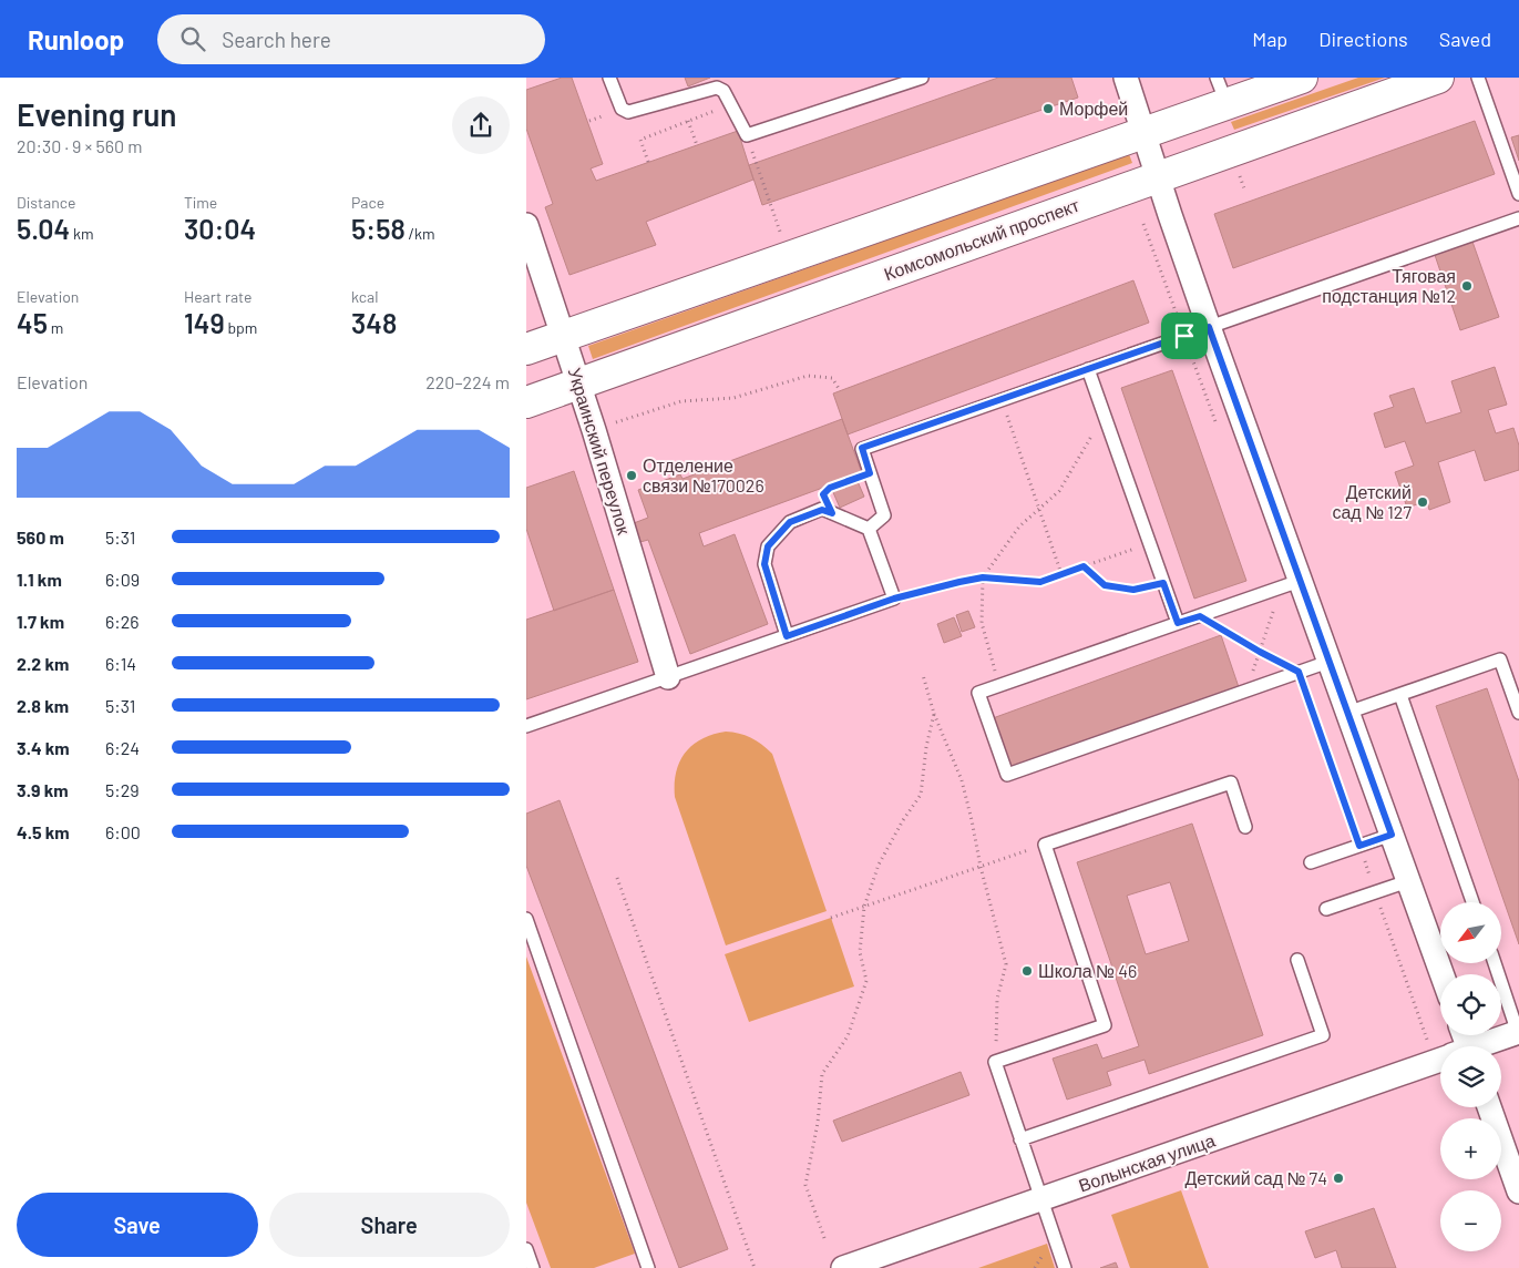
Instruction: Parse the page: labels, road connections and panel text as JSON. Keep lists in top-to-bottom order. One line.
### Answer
{"streets":{"street":["Комсомольский проспект","Украинский переулок","Волынская улица"]},"crossings":[["Комсомольский проспект","Украинский переулок"]],"places":["Морфей","Тяговая подстанция №12","Отделение связи №170026","Детский сад № 127","Школа № 46","Детский сад № 74"],"north":"bottom left","page":{"header":"Runloop","search":"Search here","nav":["Map","Directions","Saved"],"heading":["Evening run","20:30 · 9 × 560 m"],"stats":[["Distance","5.04 km"],["Time","30:04"],["Pace","5:58 /km"],["Elevation","45 m"],["Heart rate","149 bpm"],["kcal","348"]],"chart":["Elevation","220–224 m"],"list":[{"name":"560 m","note":"5:31"},{"name":"1.1 km","note":"6:09"},{"name":"1.7 km","note":"6:26"},{"name":"2.2 km","note":"6:14"},{"name":"2.8 km","note":"5:31"},{"name":"3.4 km","note":"6:24"},{"name":"3.9 km","note":"5:29"},{"name":"4.5 km","note":"6:00"}],"map_buttons":["+","−"],"buttons":["Save","Share"]}}
